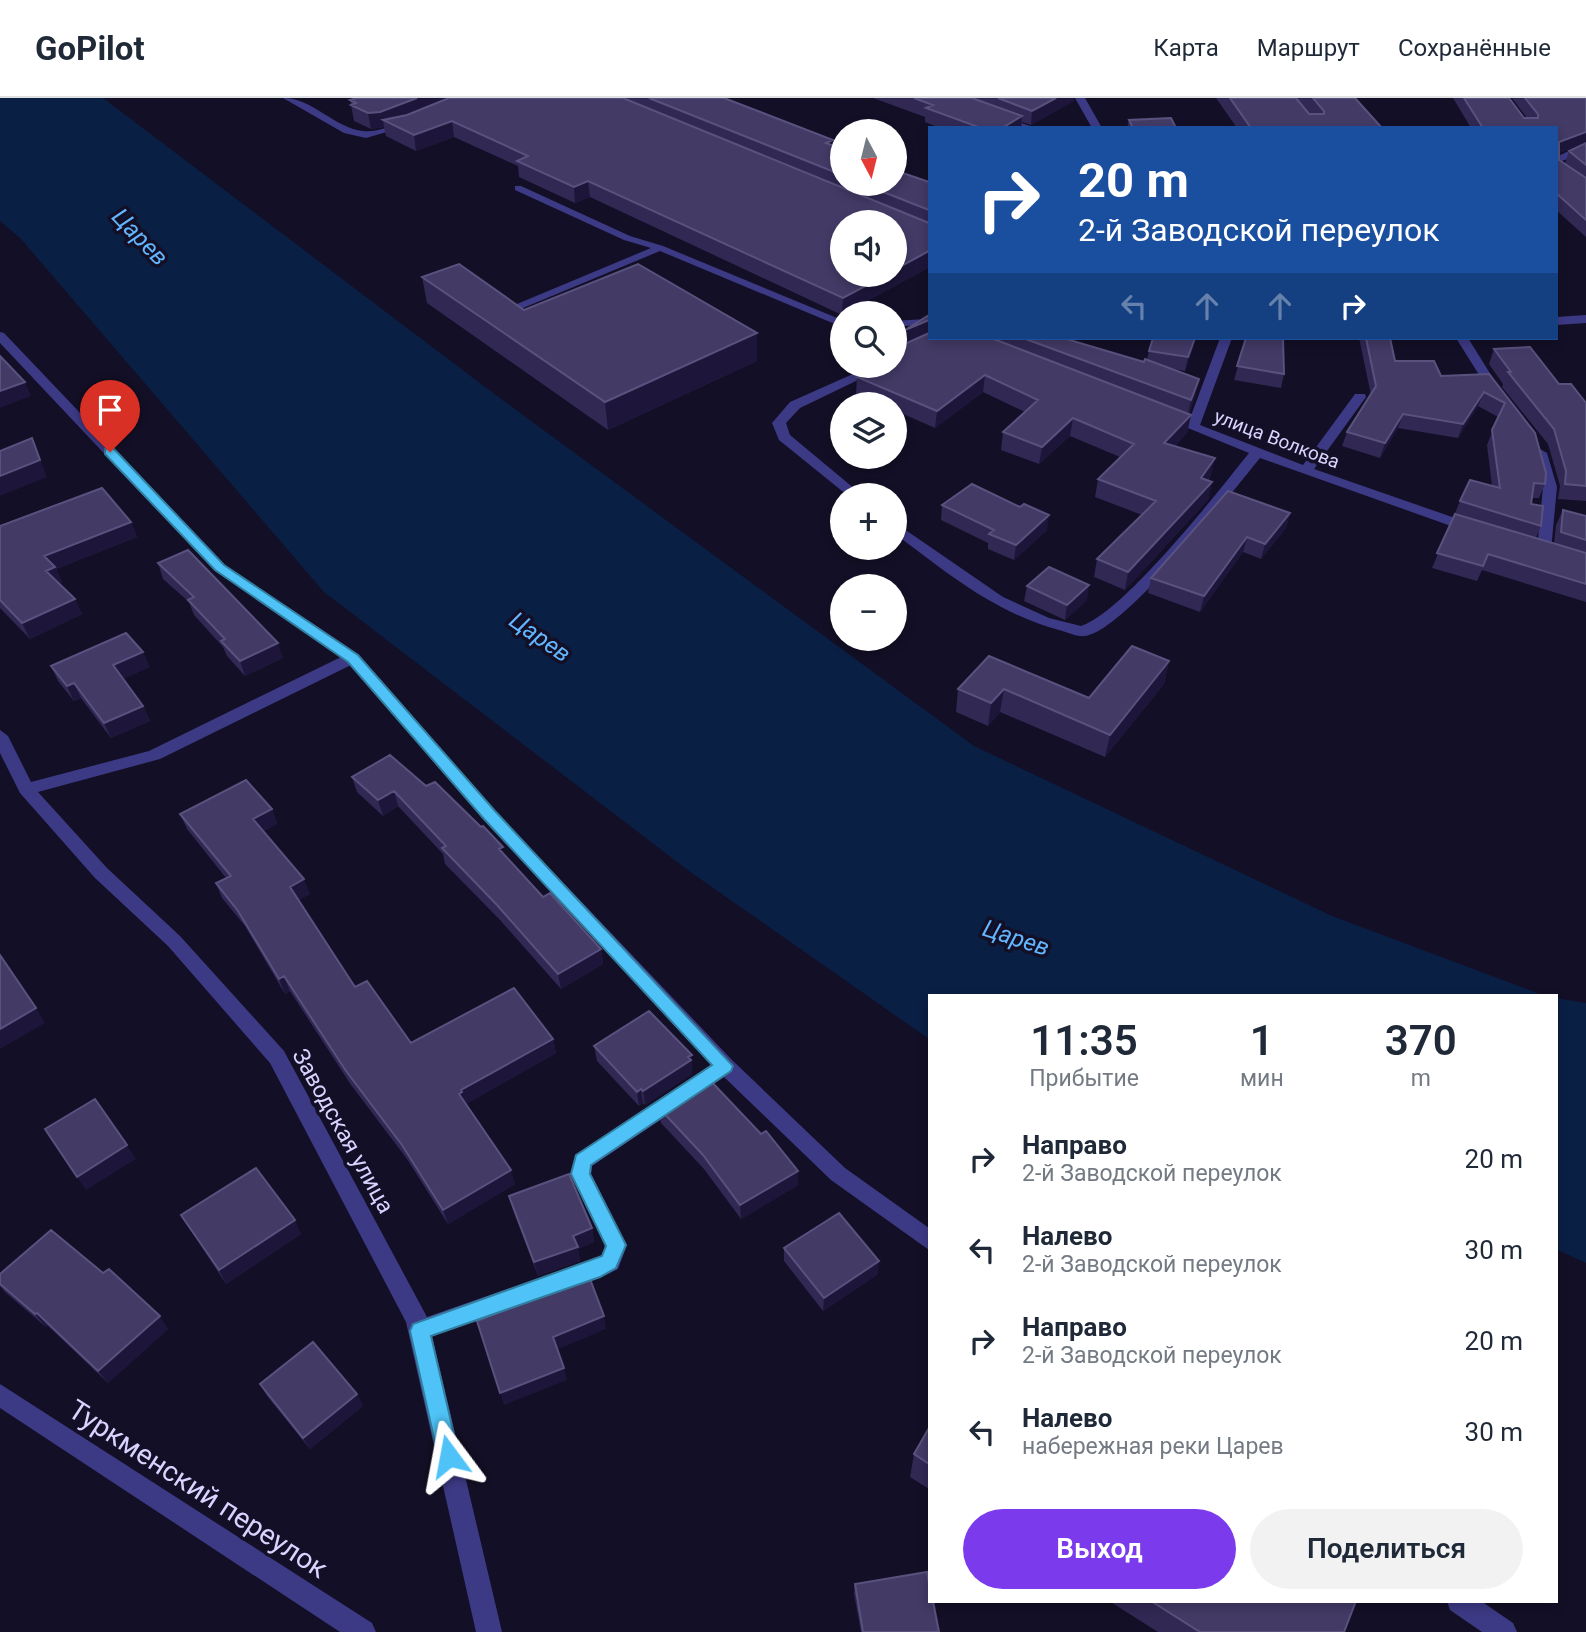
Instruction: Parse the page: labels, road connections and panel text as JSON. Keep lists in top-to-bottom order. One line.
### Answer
{"streets":{"street":["улица Волкова","Заводская улица","Туркменский переулок"]},"water":["Царев"],"north":"bottom","page":{"header":"GoPilot","nav":["Карта","Маршрут","Сохранённые"],"map_buttons":["+","−"],"turn":["20 m","2-й Заводской переулок"],"eta":["11:35","Прибытие","1","мин","370","m"],"list":[{"name":"Направо","note":"2-й Заводской переулок","value":"20 m"},{"name":"Налево","note":"2-й Заводской переулок","value":"30 m"},{"name":"Направо","note":"2-й Заводской переулок","value":"20 m"},{"name":"Налево","note":"набережная реки Царев","value":"30 m"}],"buttons":["Выход","Поделиться"]}}
